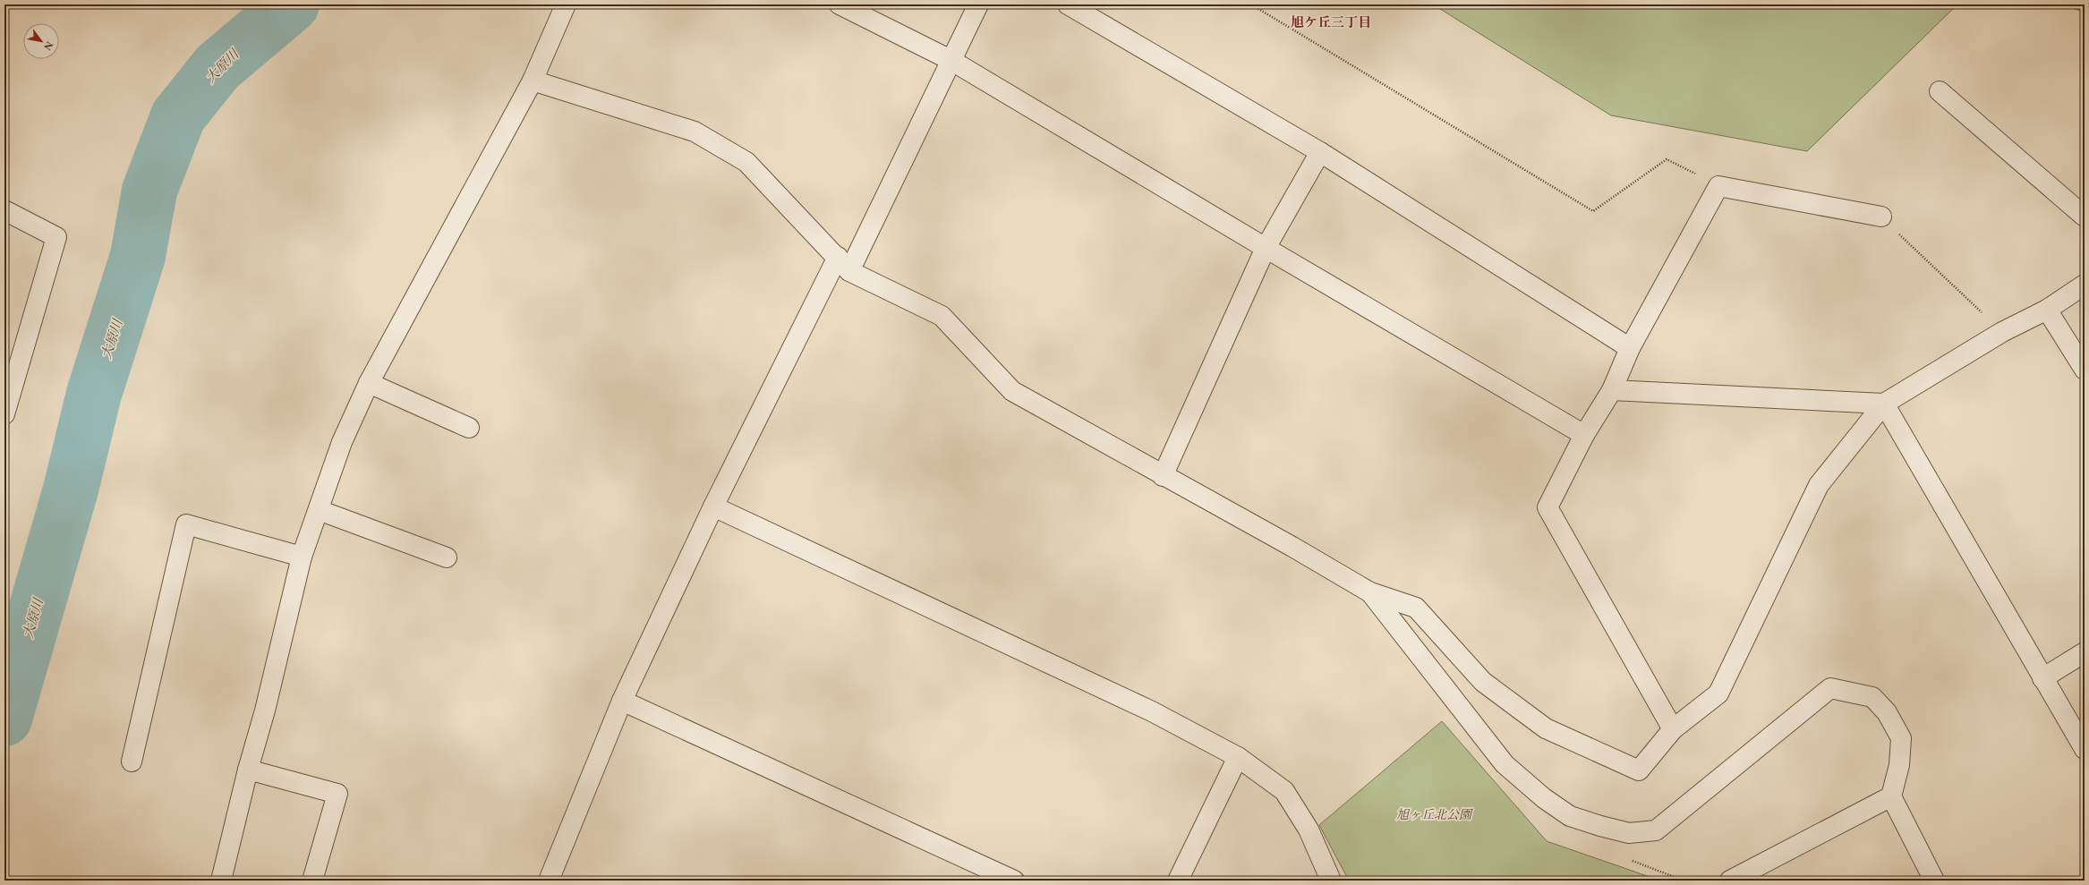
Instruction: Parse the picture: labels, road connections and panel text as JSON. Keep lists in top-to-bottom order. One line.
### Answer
{"districts":["旭ケ丘三丁目"],"water":["大原川"],"parks":["旭ヶ丘北公園"],"north":"bottom right"}
